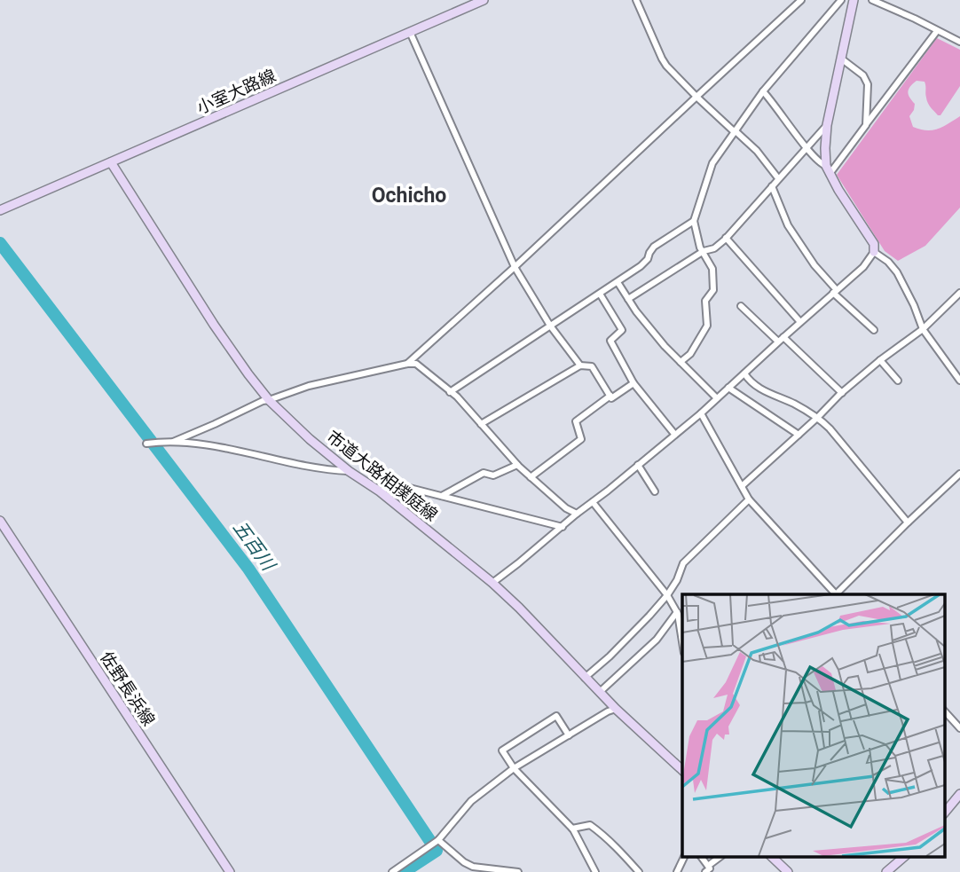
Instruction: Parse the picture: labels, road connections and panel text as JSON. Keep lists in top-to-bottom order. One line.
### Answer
{"streets":{"street":["小室大路線","市道大路相撲庭線","佐野長浜線"]},"crossings":[["小室大路線","市道大路相撲庭線"]],"districts":["Ochicho"],"water":["五百川"]}
